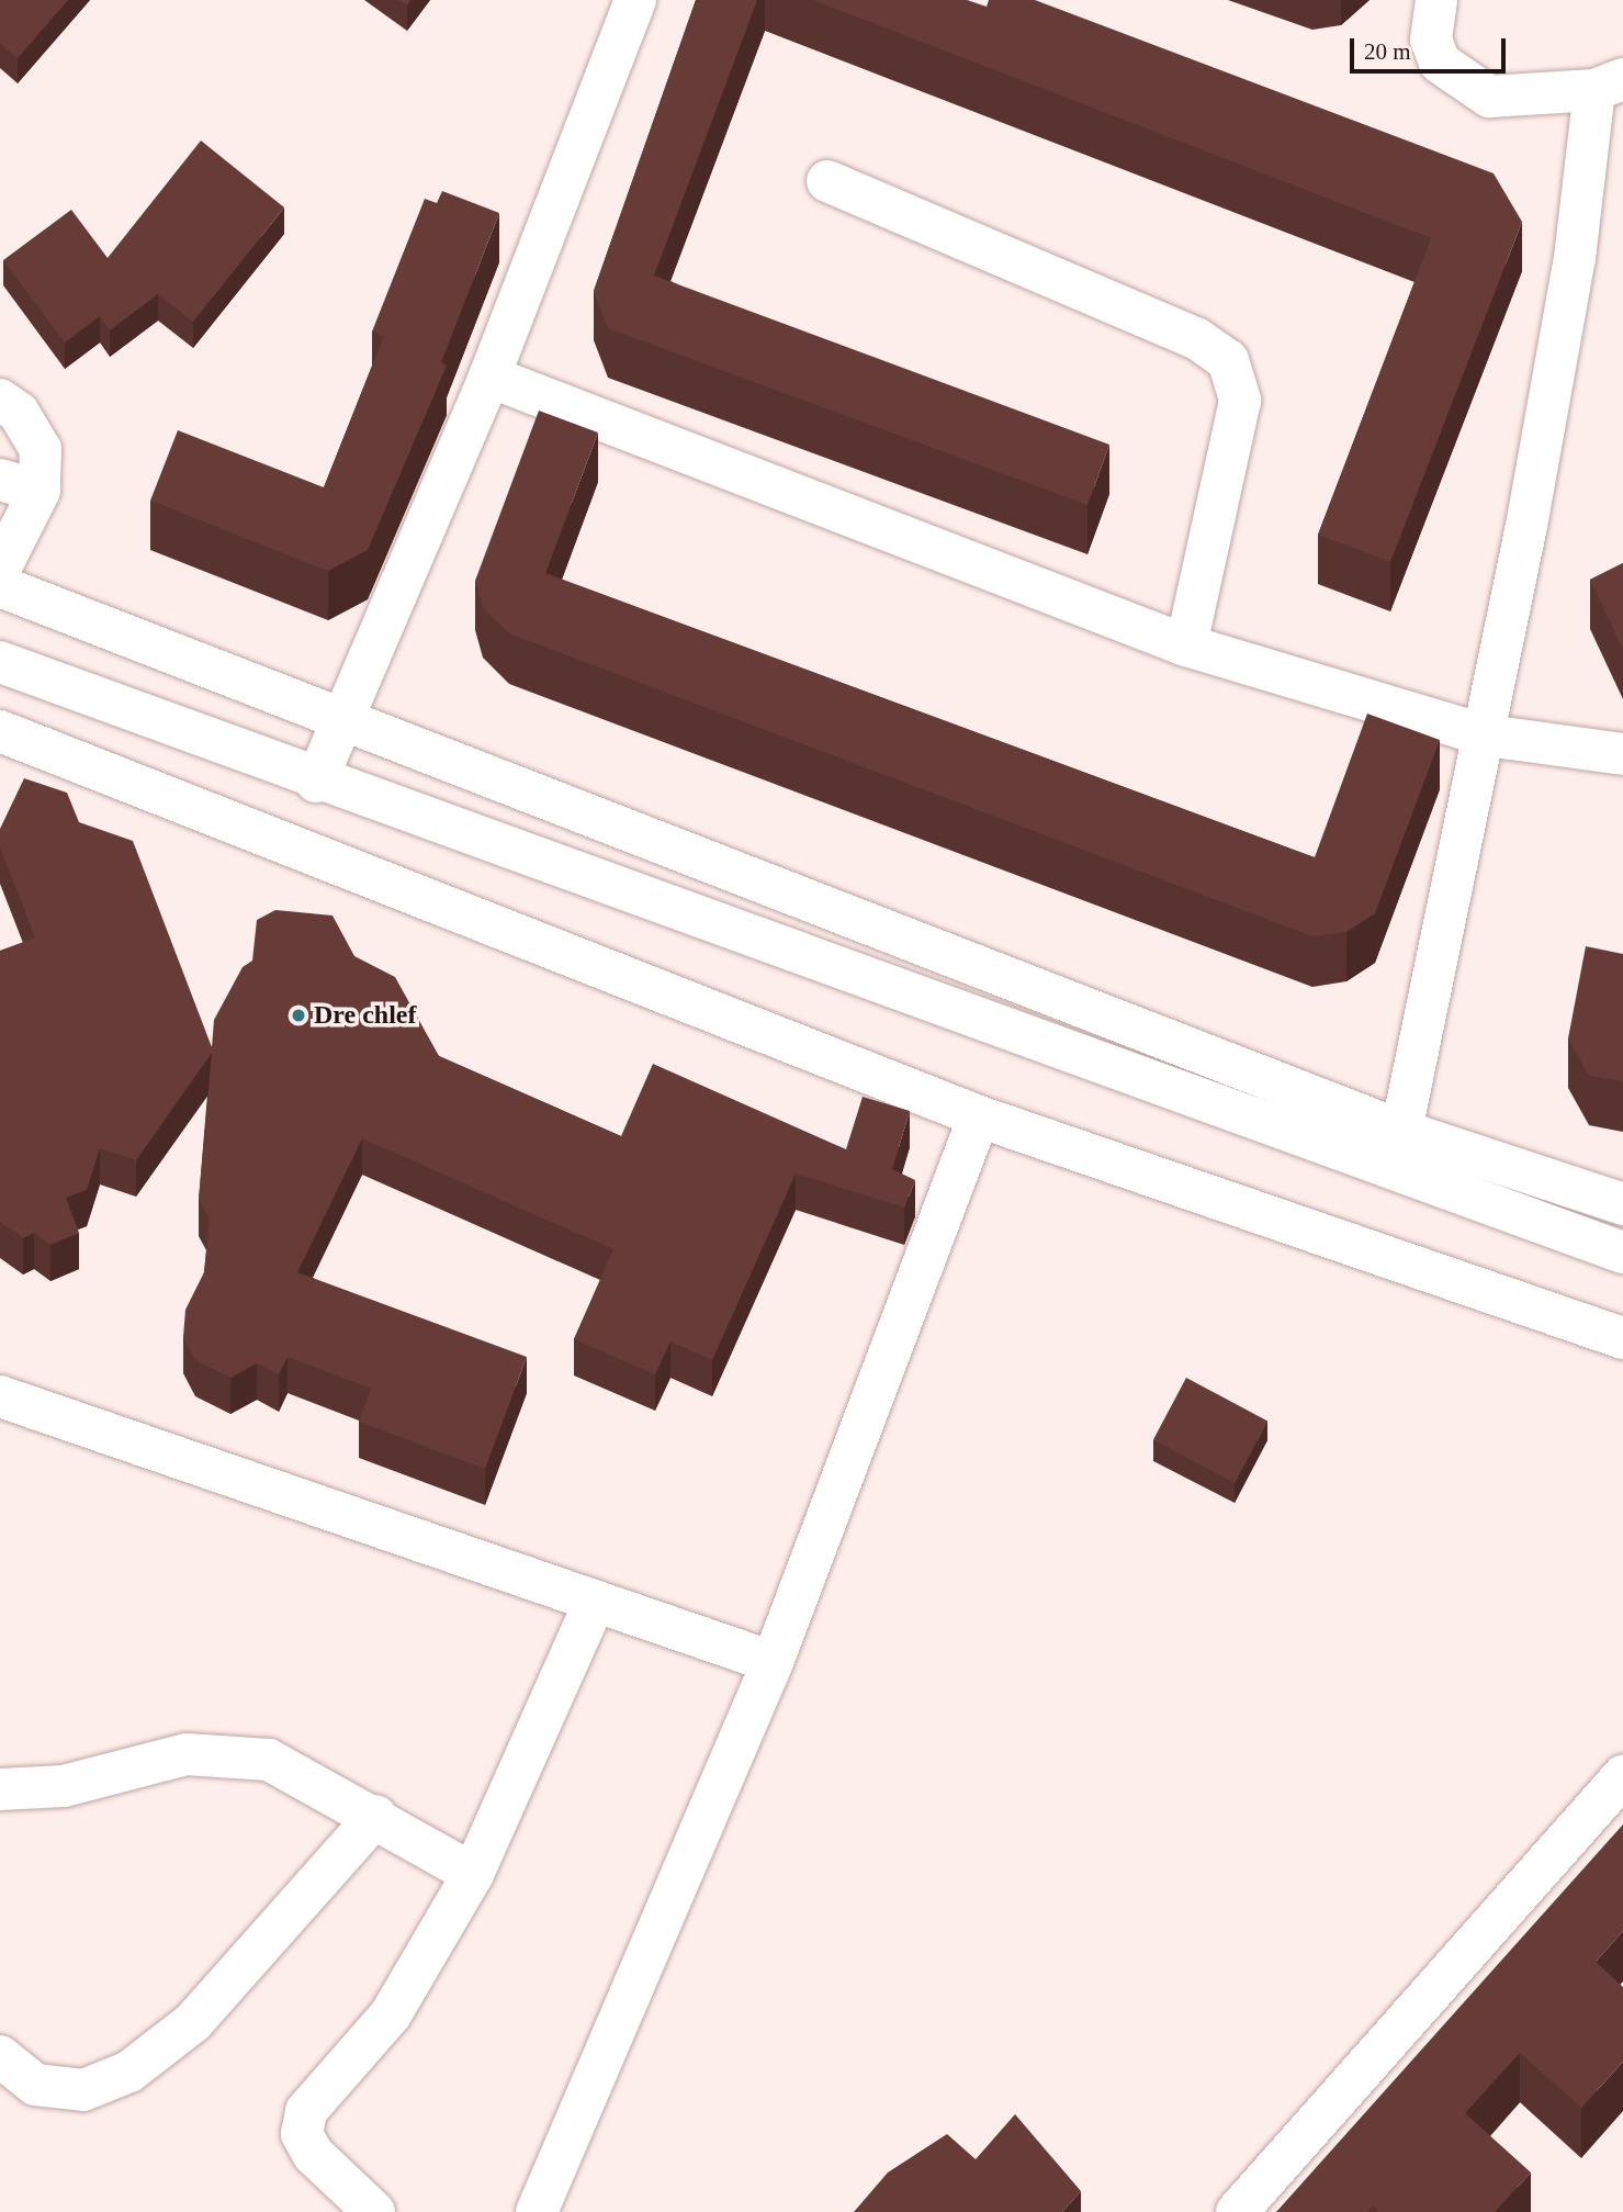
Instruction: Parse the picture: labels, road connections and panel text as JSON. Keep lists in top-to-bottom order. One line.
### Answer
{"places":["Dre chlef"],"scale_bar":"20 m"}
